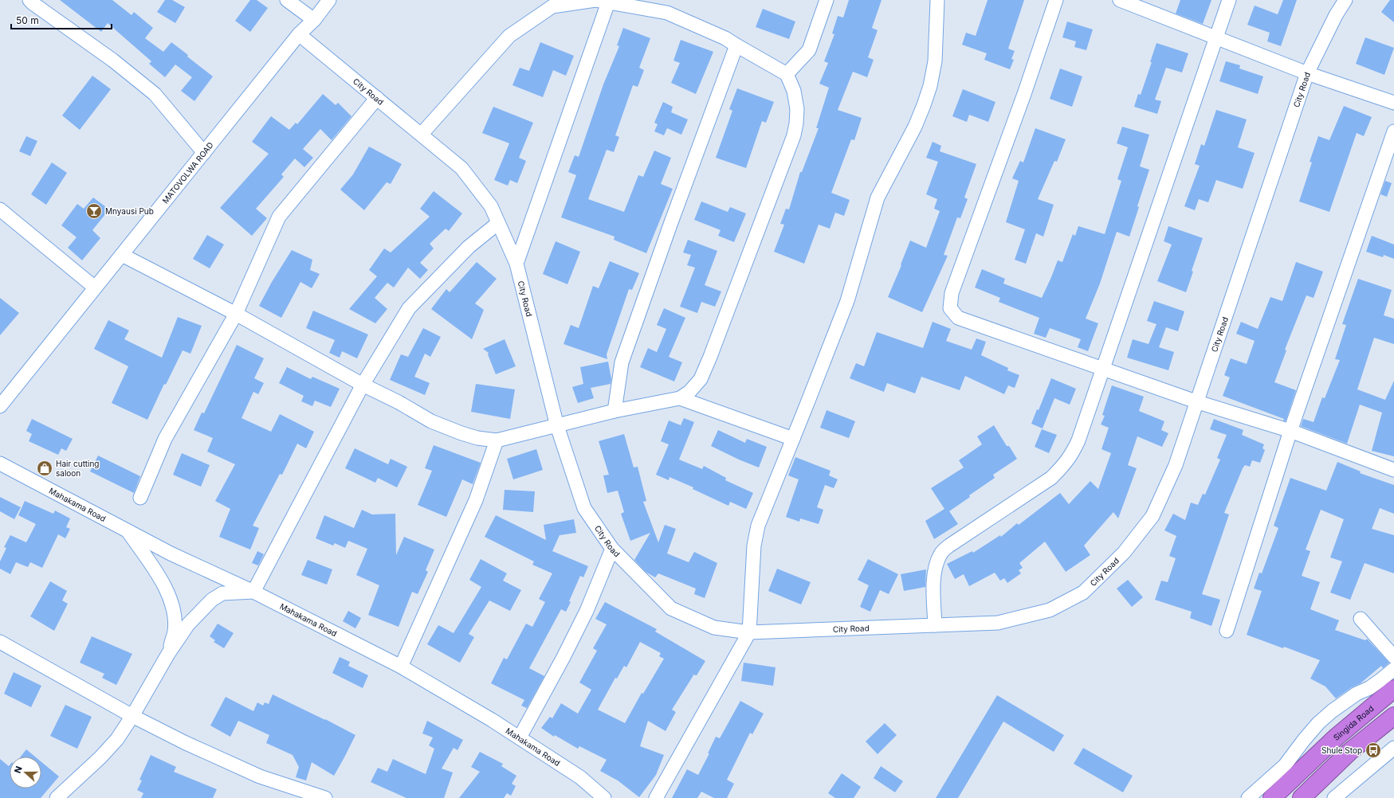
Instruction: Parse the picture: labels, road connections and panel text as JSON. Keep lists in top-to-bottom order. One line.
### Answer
{"streets":{"highway":["Singida Road"],"street":["City Road","MATOVOLWA ROAD","Mahakama Road"]},"crossings":[["City Road","MATOVOLWA ROAD"]],"places":{"bar":["Mnyausi Pub"],"shop":["Hair cutting saloon"],"bus stop":["Shule Stop"]},"scale_bar":"50 m","north":"left"}
